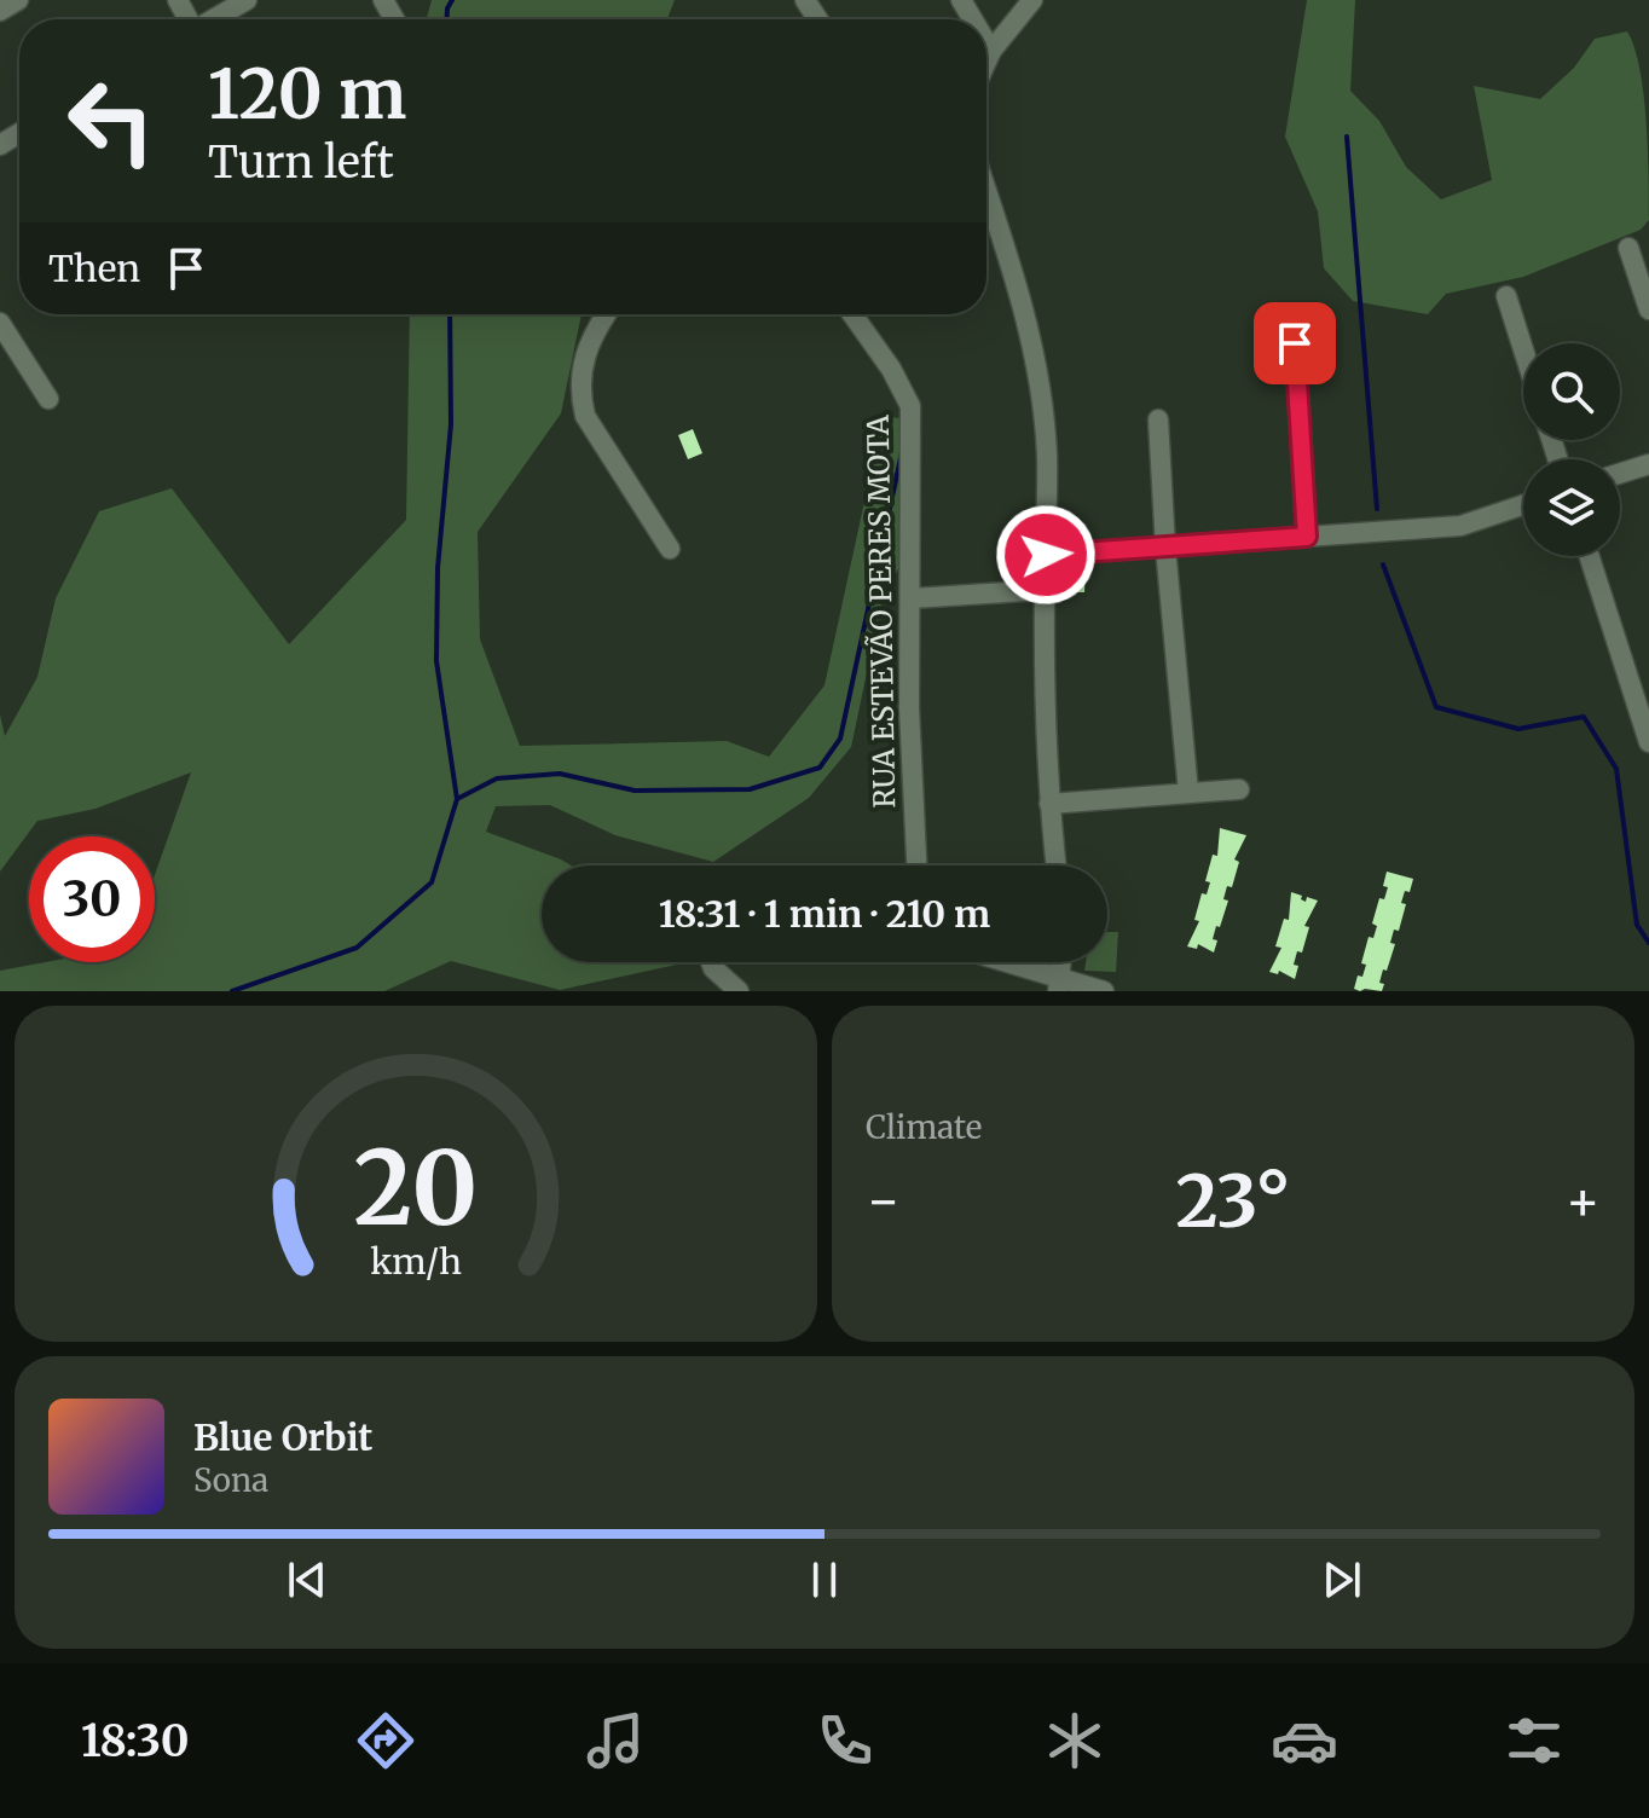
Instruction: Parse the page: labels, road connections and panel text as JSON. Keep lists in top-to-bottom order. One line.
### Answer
{"streets":{"street":["RUA ESTEVÃO PERES MOTA"]},"page":{"turn":["120 m","Turn left"],"then":"Then","limit":"30","trip":"18:31 · 1 min · 210 m","tile":"Climate","heat":["−","23°","+"],"song":["Blue Orbit","Sona"],"tabs":"18:30","gauge":["20","km/h"]}}
